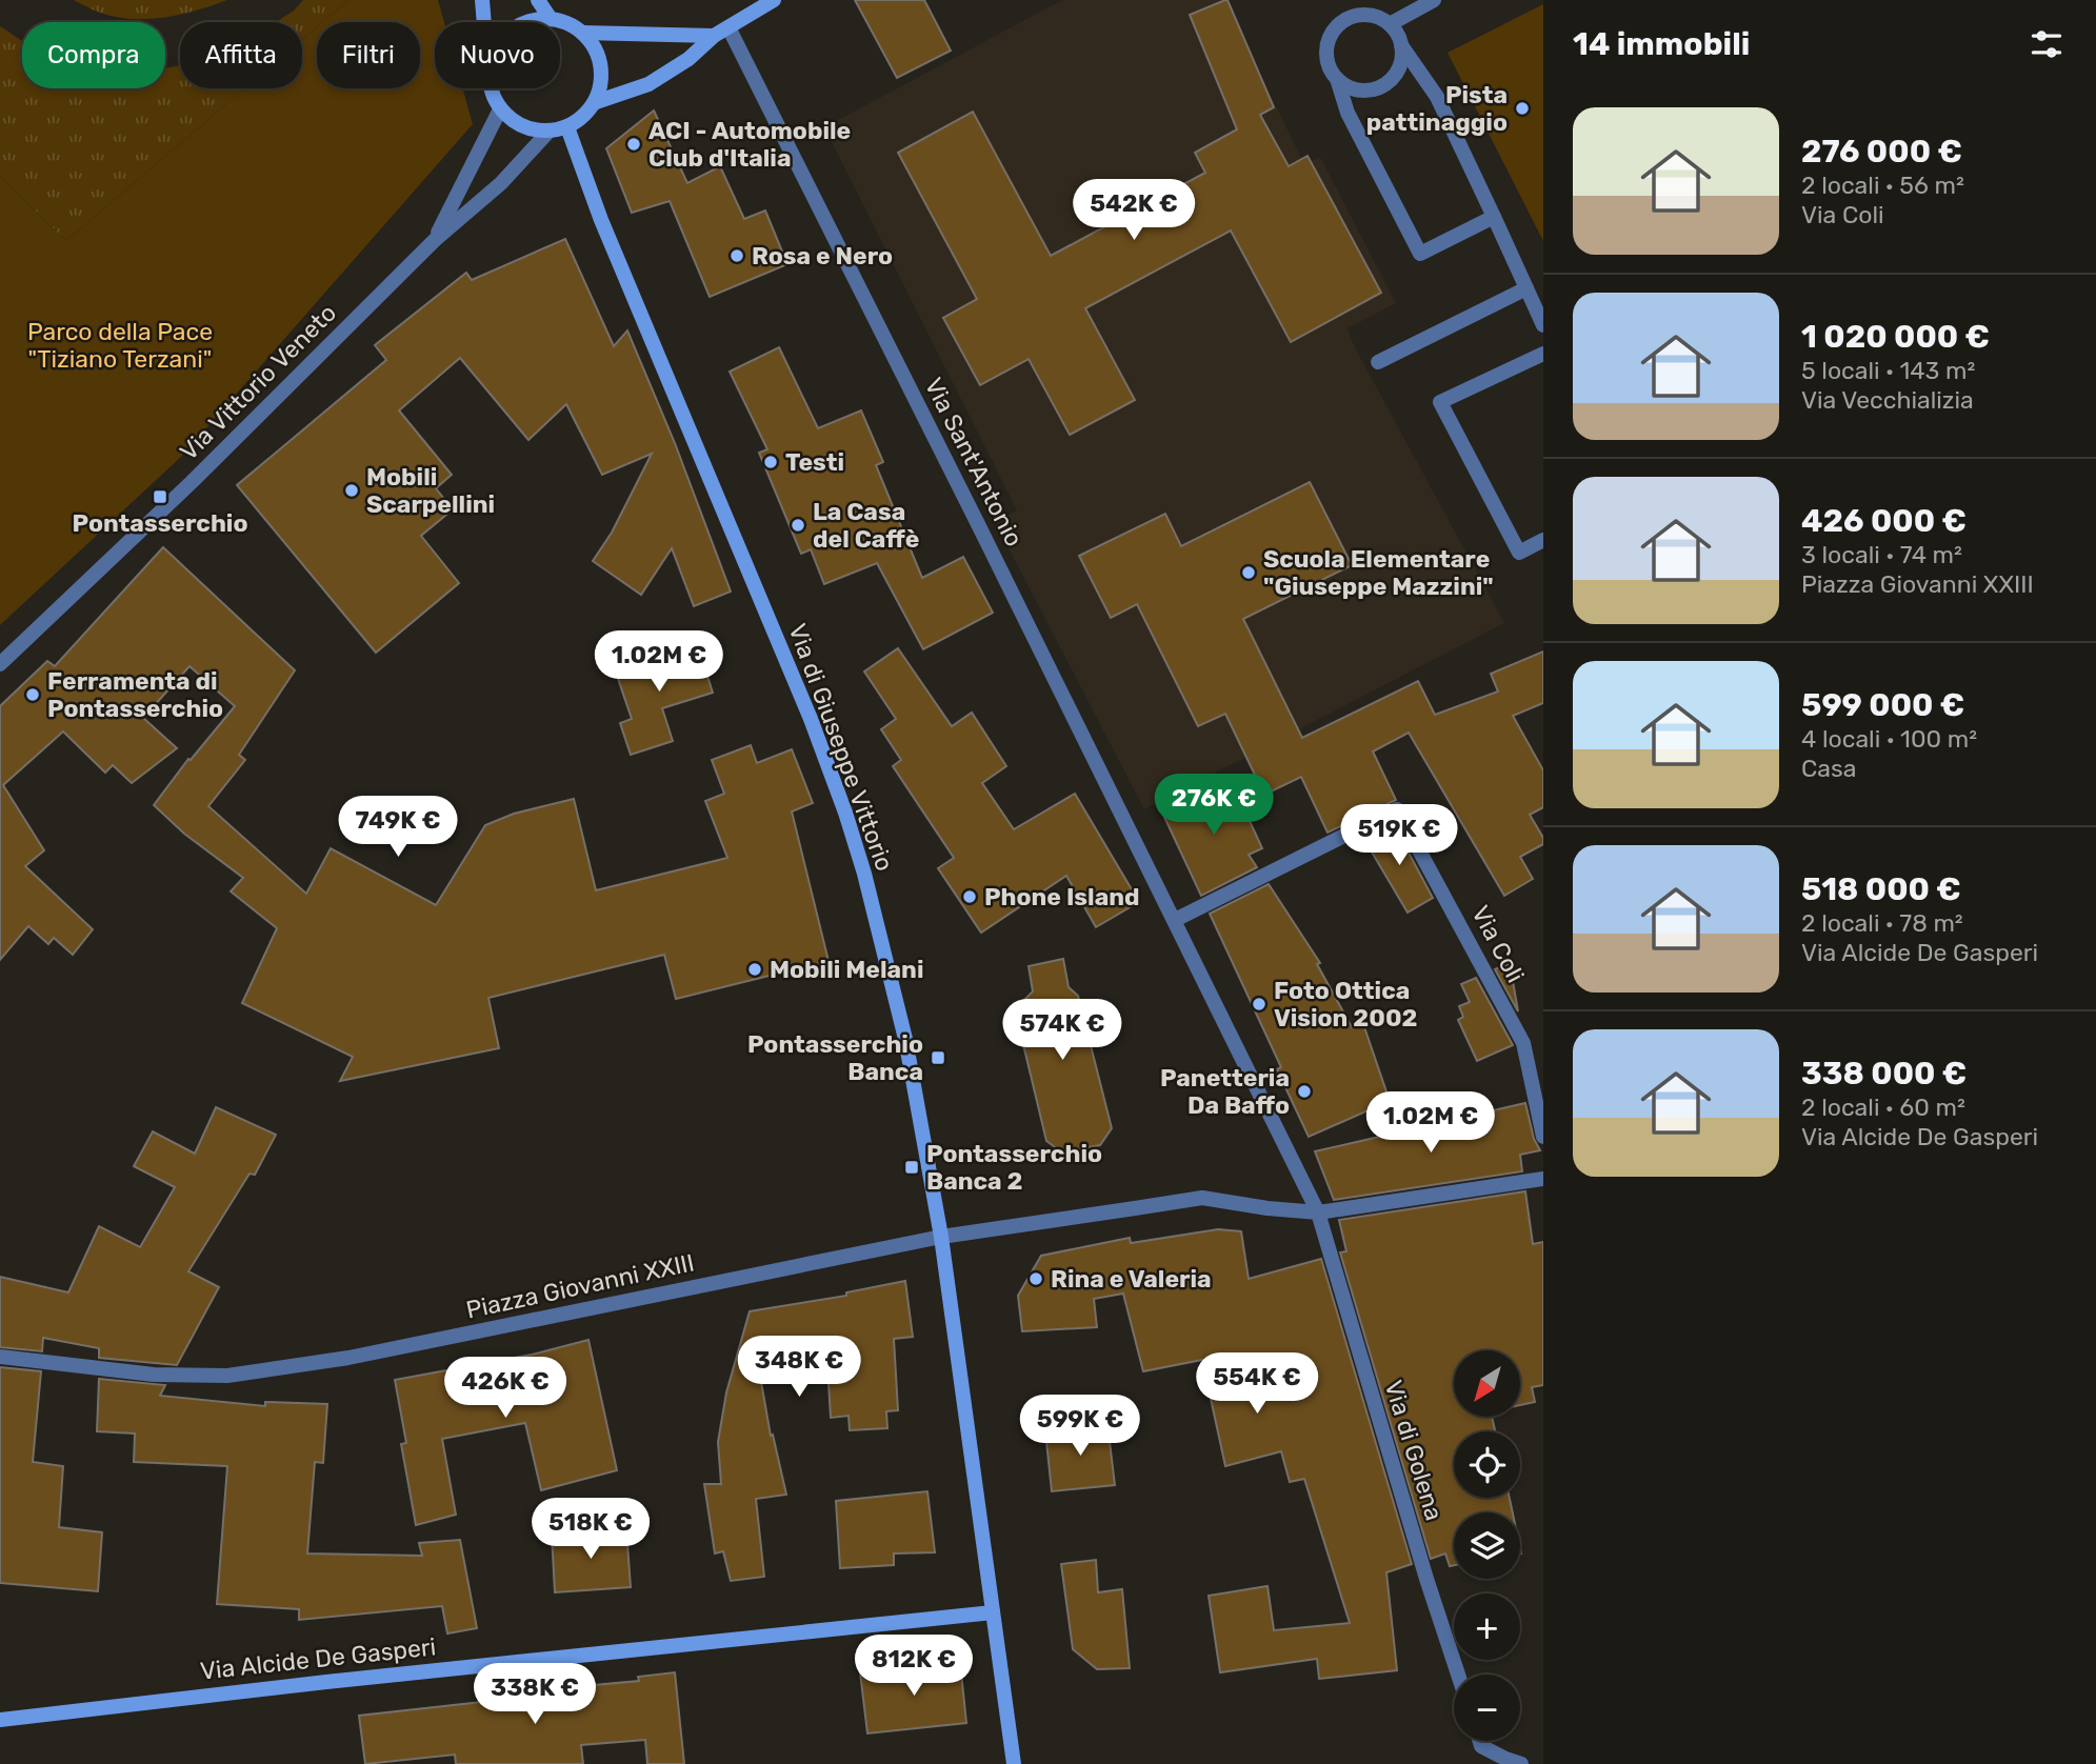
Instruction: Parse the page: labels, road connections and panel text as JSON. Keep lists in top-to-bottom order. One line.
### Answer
{"streets":{"main road":["Via di Giuseppe Vittorio","Via Alcide De Gasperi"],"street":["Via Vittorio Veneto","Via Sant'Antonio","Via Coli","Piazza Giovanni XXIII","Via di Golena"]},"crossings":[["Via Sant'Antonio","Via Coli"],["Via Sant'Antonio","Piazza Giovanni XXIII"],["Via Sant'Antonio","Via di Golena"],["Via di Giuseppe Vittorio","Piazza Giovanni XXIII"],["Via di Giuseppe Vittorio","Via Alcide De Gasperi"],["Piazza Giovanni XXIII","Via di Golena"]],"parks":["Parco della Pace \"Tiziano Terzani\""],"places":{"other":["Pista pattinaggio","ACI - Automobile Club d'Italia","Rosa e Nero","Testi","Mobili Scarpellini","La Casa del Caffè","Scuola Elementare \"Giuseppe Mazzini\"","Ferramenta di Pontasserchio","Phone Island","Mobili Melani","Foto Ottica Vision 2002","Panetteria Da Baffo","Rina e Valeria"],"transit":["Pontasserchio","Pontasserchio Banca","Pontasserchio Banca 2"]},"north":"bottom left","page":{"heading":"14 immobili","chip":["Compra","Affitta","Filtri","Nuovo"],"list":[{"name":"276 000 €","note":"2 locali · 56 m² · Via Coli"},{"name":"1 020 000 €","note":"5 locali · 143 m² · Via Vecchializia"},{"name":"426 000 €","note":"3 locali · 74 m² · Piazza Giovanni XXIII"},{"name":"599 000 €","note":"4 locali · 100 m² · Casa"},{"name":"518 000 €","note":"2 locali · 78 m² · Via Alcide De Gasperi"},{"name":"338 000 €","note":"2 locali · 60 m² · Via Alcide De Gasperi"}],"price":["542K €","1.02M €","276K €","749K €","519K €","574K €","1.02M €","348K €","554K €","426K €","599K €","518K €","812K €","338K €"],"map_buttons":["+","−"]}}
